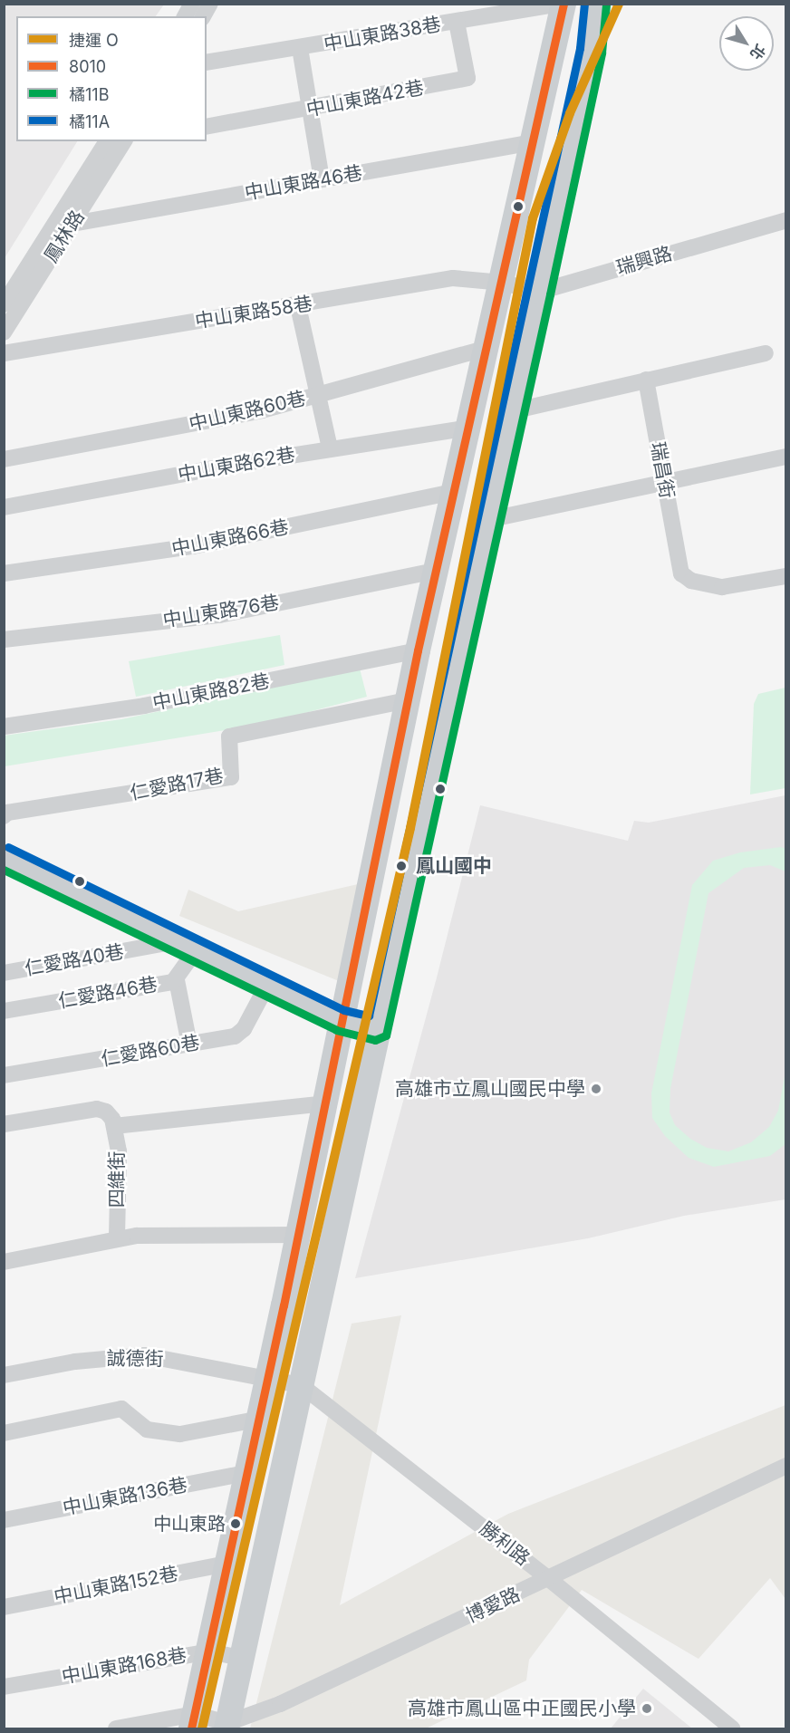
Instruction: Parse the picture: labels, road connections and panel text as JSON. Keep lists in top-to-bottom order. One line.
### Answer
{"streets":{"street":["中山東路38巷","中山東路42巷","中山東路46巷","鳳林路","瑞興路","中山東路58巷","中山東路60巷","中山東路62巷","瑞昌街","中山東路66巷","中山東路76巷","中山東路82巷","仁愛路17巷","仁愛路40巷","仁愛路46巷","仁愛路60巷","四維街","誠德街","中山東路136巷","勝利路","中山東路152巷","博愛路","中山東路168巷"]},"crossings":[["中山東路38巷","中山東路42巷"],["中山東路46巷","鳳林路"],["仁愛路40巷","仁愛路46巷"],["誠德街","勝利路"],["勝利路","博愛路"]],"places":["鳳山國中","高雄市立鳳山國民中學","中山東路","高雄市鳳山區中正國民小學"],"lines":["metro line O","transit line 8010","transit line 橘11A","transit line 橘11B"],"legend":["捷運 O","8010","橘11B","橘11A"],"north":"bottom right"}
